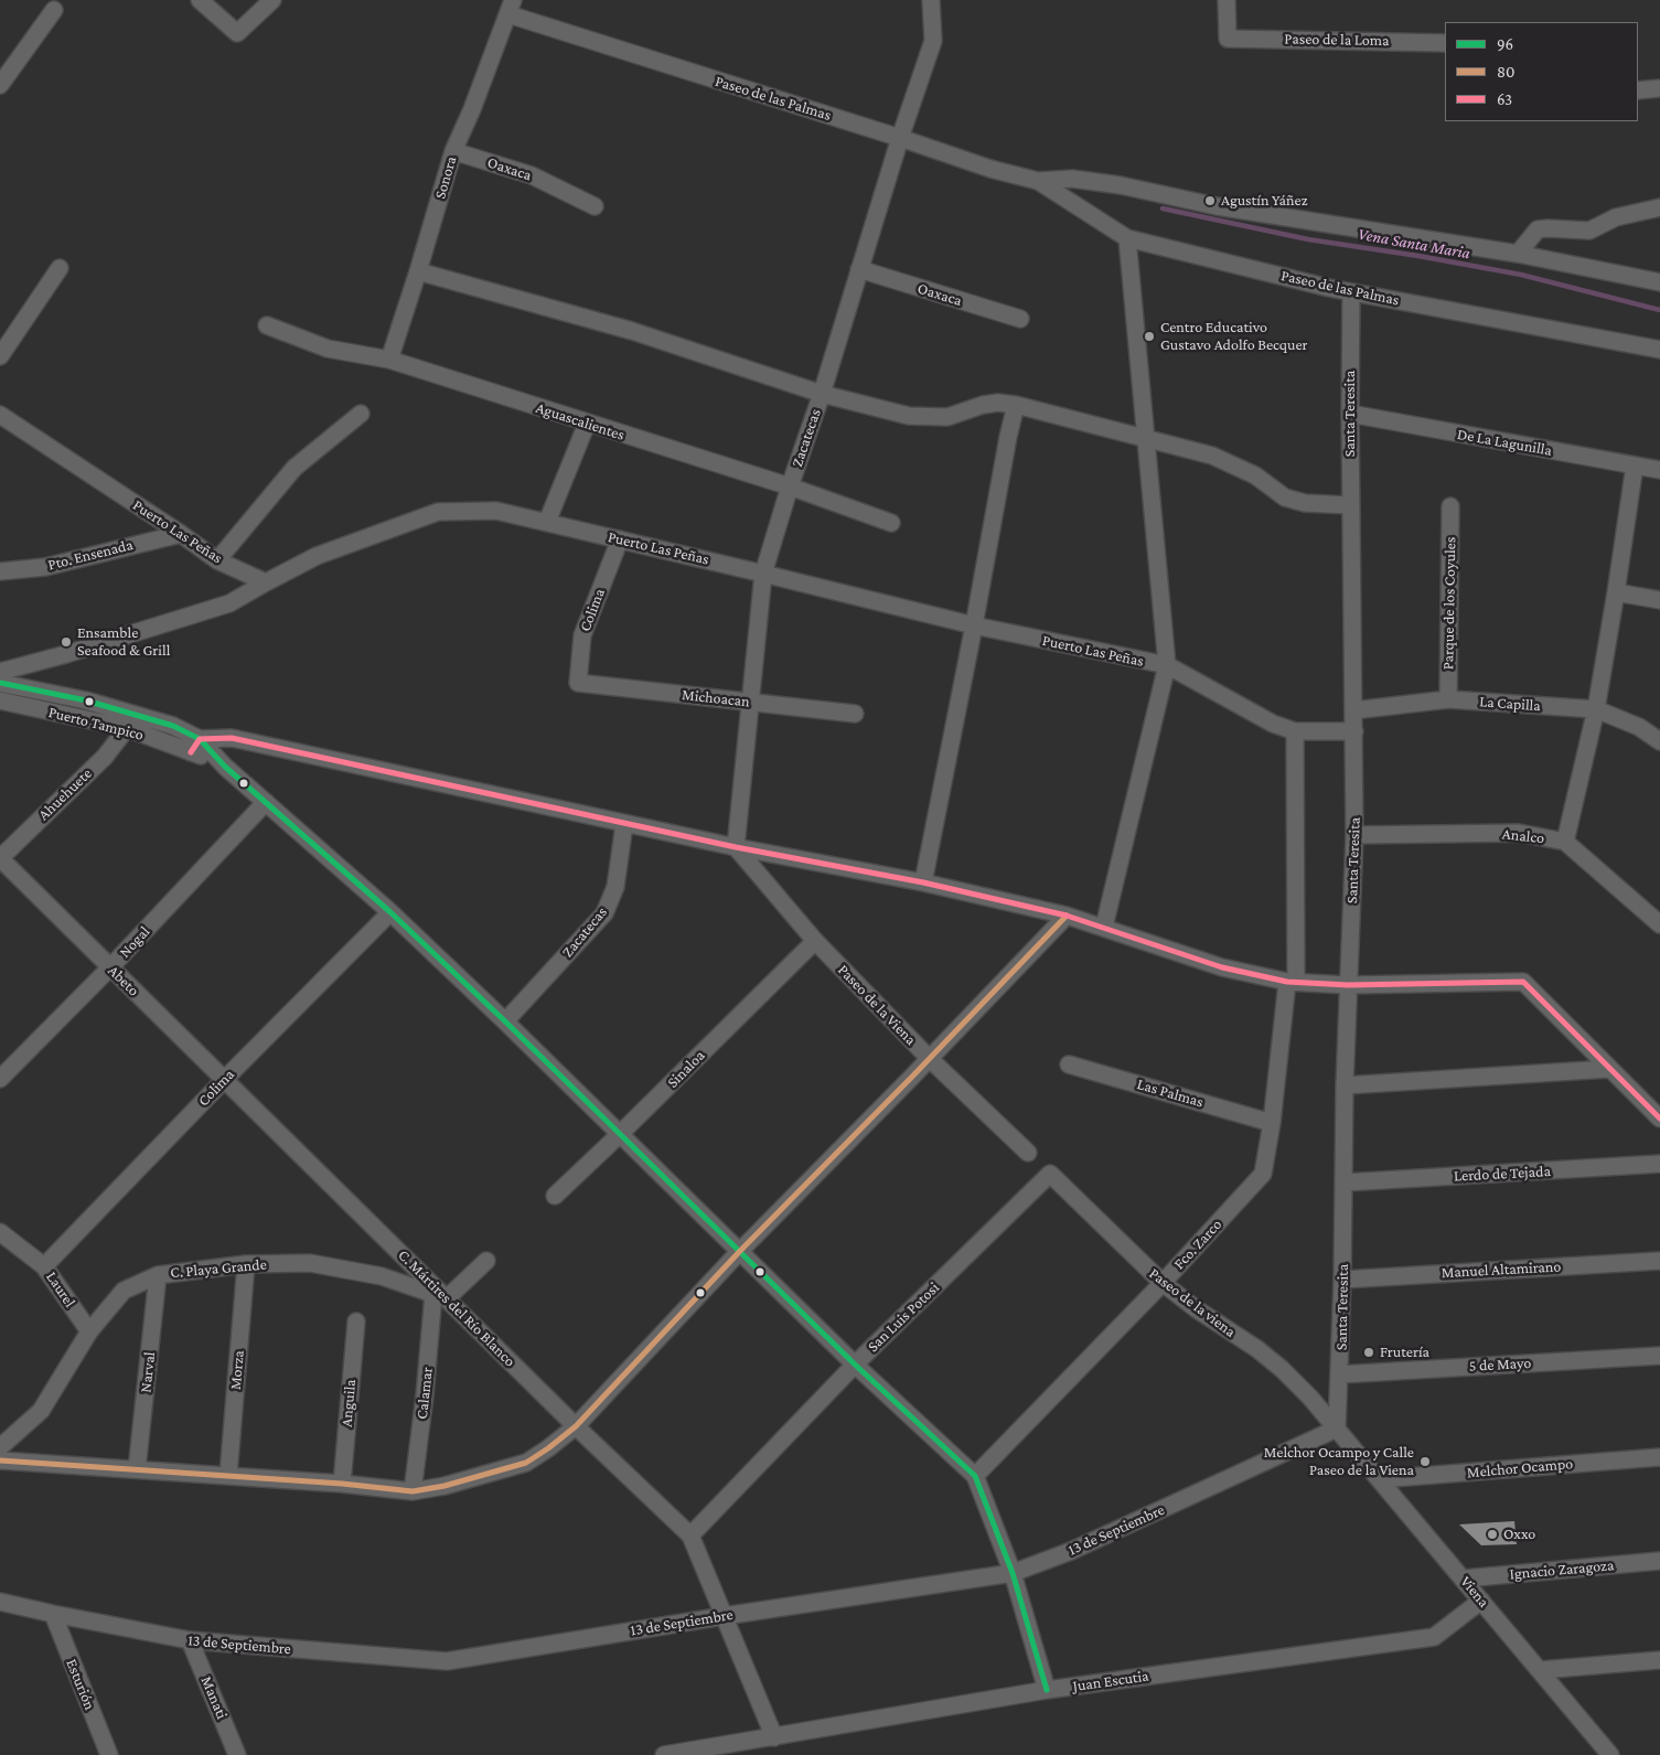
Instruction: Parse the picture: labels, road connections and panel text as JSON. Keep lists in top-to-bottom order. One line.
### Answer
{"streets":{"street":["Paseo de la Loma","Paseo de las Palmas","Oaxaca","Sonora","Santa Teresita","Aguascalientes","Zacatecas","De La Lagunilla","Puerto Las Peñas","Pto. Ensenada","Parque de los Coyules","Colima","Michoacan","La Capilla","Puerto Tampico","Ahuehuete","Analco","Nogal","Abeto","Paseo de la Viena","Sinaloa","Las Palmas","Lerdo de Tejada","Fco. Zarco","C. Playa Grande","Manuel Altamirano","Laurel","Paseo de la viena","C. Mártires del Río Blanco","San Luis Potosi","5 de Mayo","Morza","Narval","Calamar","Anguila","Melchor Ocampo","13 de Septiembre","Ignacio Zaragoza","Viena","Juan Escutia","Esturión","Manati"]},"crossings":[["Paseo de las Palmas","Sonora"],["Paseo de las Palmas","Santa Teresita"],["Paseo de las Palmas","Zacatecas"],["Oaxaca","Sonora"],["Oaxaca","Zacatecas"],["Sonora","Aguascalientes"],["Santa Teresita","De La Lagunilla"],["Santa Teresita","Puerto Las Peñas"],["Santa Teresita","La Capilla"],["Santa Teresita","Analco"],["Santa Teresita","Lerdo de Tejada"],["Santa Teresita","Manuel Altamirano"],["Santa Teresita","Paseo de la viena"],["Santa Teresita","5 de Mayo"],["Santa Teresita","13 de Septiembre"],["Santa Teresita","Viena"],["Aguascalientes","Zacatecas"],["Zacatecas","Puerto Las Peñas"],["Zacatecas","Michoacan"],["Zacatecas","Paseo de la Viena"],["Puerto Las Peñas","Pto. Ensenada"],["Puerto Las Peñas","Colima"],["Puerto Las Peñas","Fco. Zarco"],["Parque de los Coyules","La Capilla"],["Colima","Michoacan"],["Colima","Abeto"],["Colima","Laurel"],["Colima","C. Mártires del Río Blanco"],["Puerto Tampico","Ahuehuete"],["Ahuehuete","Abeto"],["Nogal","Abeto"],["Abeto","C. Mártires del Río Blanco"],["Paseo de la Viena","Sinaloa"],["Las Palmas","Fco. Zarco"],["Fco. Zarco","Paseo de la viena"],["C. Playa Grande","Laurel"],["C. Playa Grande","C. Mártires del Río Blanco"],["C. Playa Grande","Morza"],["C. Playa Grande","Narval"],["C. Playa Grande","Calamar"],["Paseo de la viena","San Luis Potosi"],["Paseo de la viena","13 de Septiembre"],["Paseo de la viena","Viena"],["C. Mártires del Río Blanco","San Luis Potosi"],["C. Mártires del Río Blanco","Calamar"],["Melchor Ocampo","Viena"],["13 de Septiembre","Viena"],["13 de Septiembre","Esturión"],["13 de Septiembre","Manati"],["Ignacio Zaragoza","Viena"],["Viena","Juan Escutia"]],"water":["Vena Santa Maria"],"places":["Agustín Yáñez","Centro Educativo Gustavo Adolfo Becquer","Ensamble Seafood & Grill","Frutería","Melchor Ocampo y Calle Paseo de la Viena","Oxxo"],"lines":["transit line 96","transit line 63","transit line 80"],"legend":["96","80","63"]}
